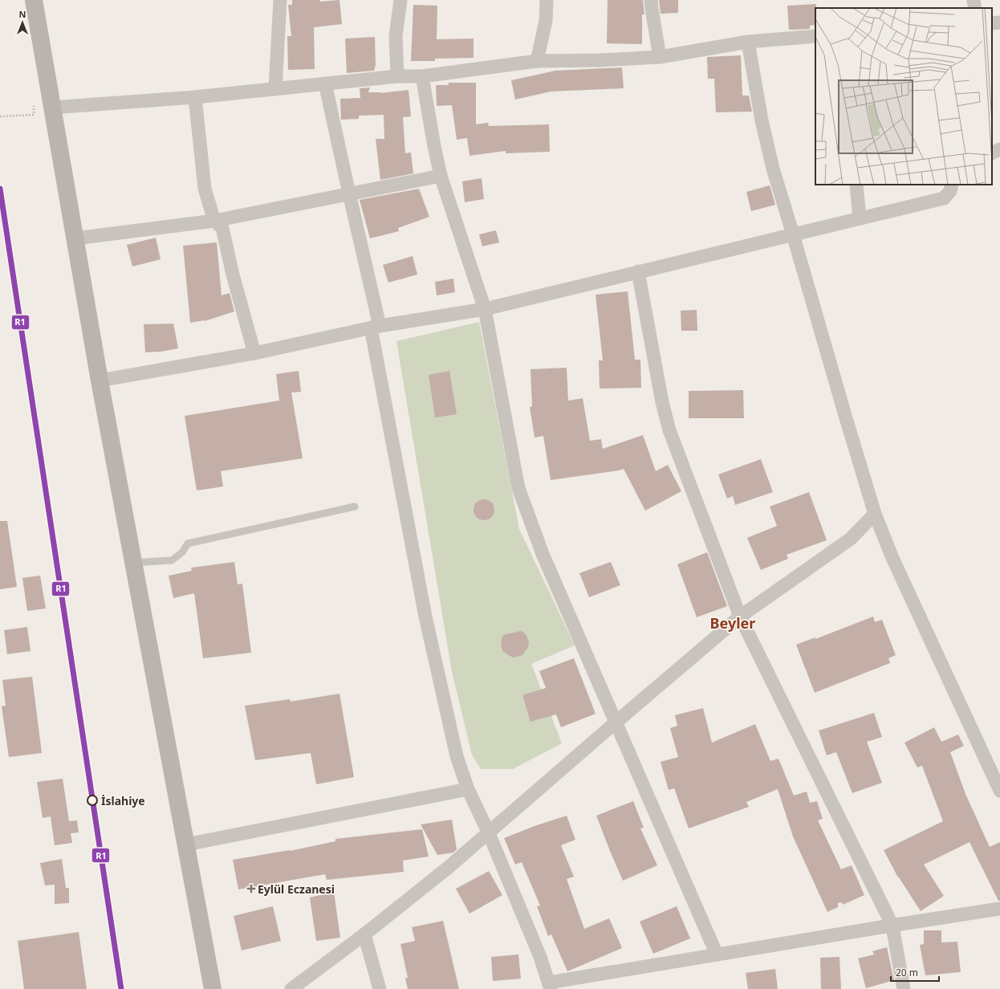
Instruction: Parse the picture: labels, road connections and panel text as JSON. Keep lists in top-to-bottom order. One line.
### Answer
{"districts":["Beyler"],"places":{"other":["İslahiye"],"health":["Eylül Eczanesi"]},"lines":["transit line R1"],"scale_bar":"20 m","north":"top"}
